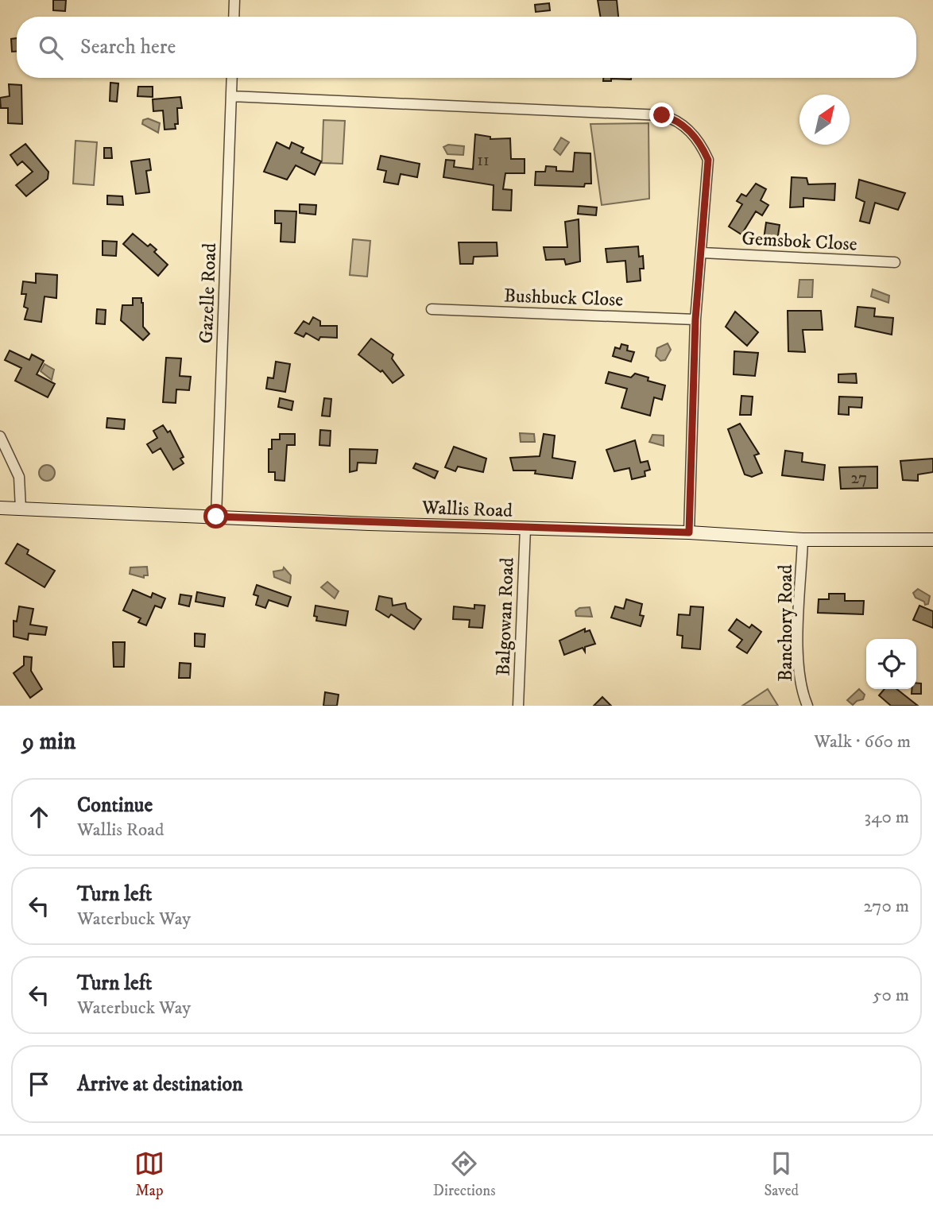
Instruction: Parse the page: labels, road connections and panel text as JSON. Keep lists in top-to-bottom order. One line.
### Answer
{"streets":{"street":["Gemsbok Close","Gazelle Road","Bushbuck Close","Wallis Road","Balgowan Road","Banchory Road"]},"crossings":[["Gazelle Road","Wallis Road"],["Wallis Road","Balgowan Road"],["Wallis Road","Banchory Road"]],"house_numbers":["11","27"],"north":"top right","page":{"search":"Search here","heading":["9 min","Walk · 660 m"],"list":[["Continue","Wallis Road","340 m"],["Turn left","Waterbuck Way","270 m"],["Turn left","Waterbuck Way","50 m"],"Arrive at destination"],"nav":["Map","Directions","Saved"]}}
